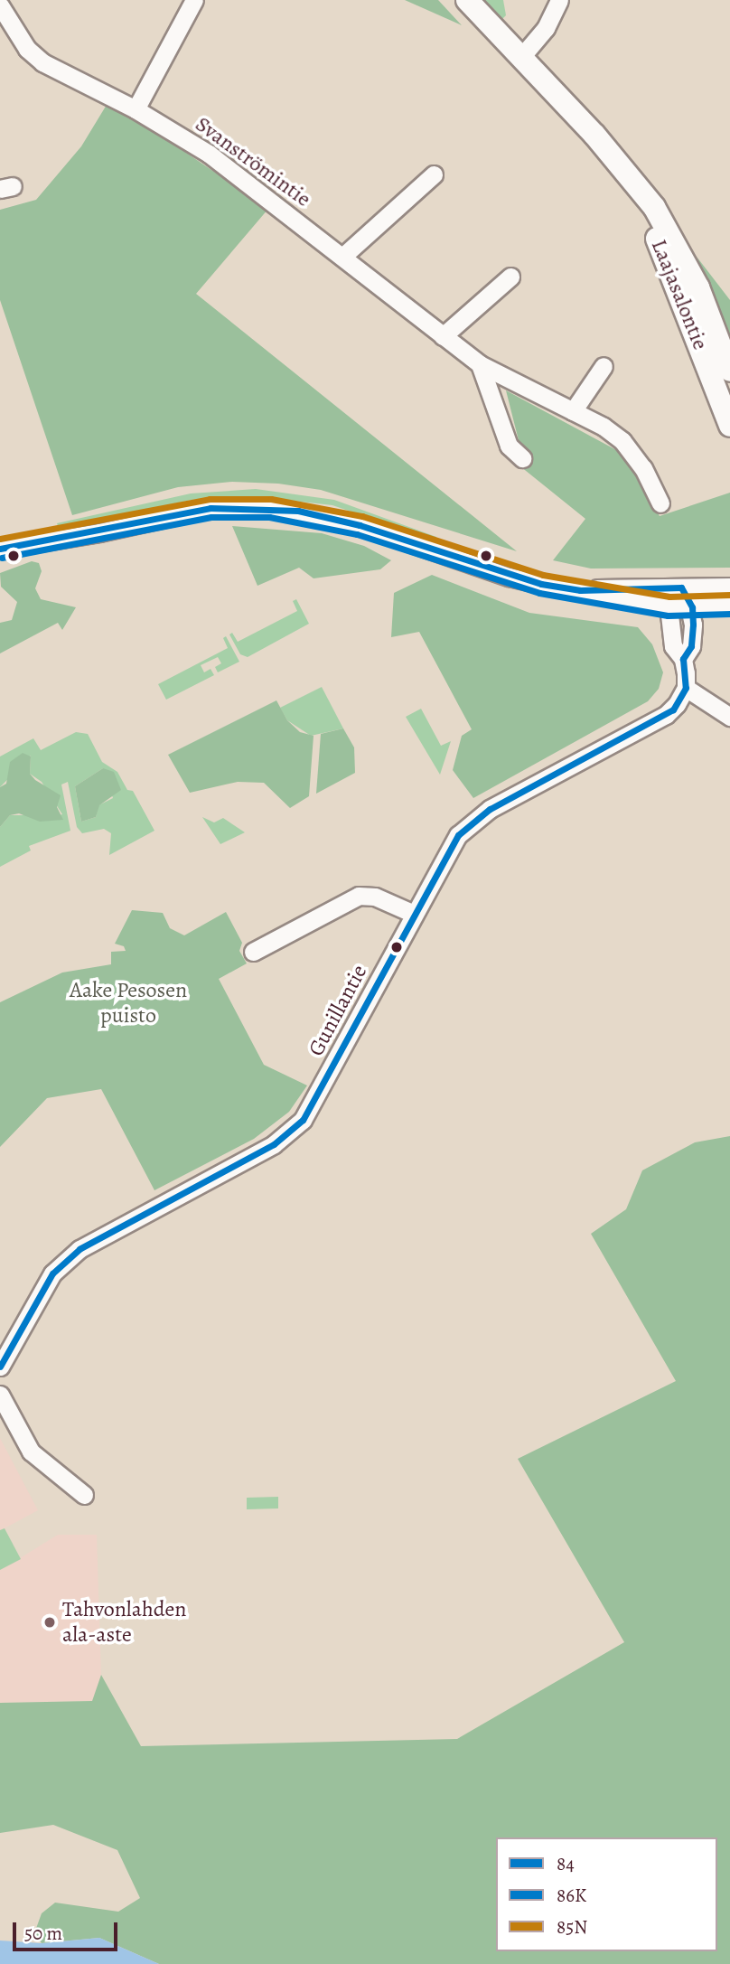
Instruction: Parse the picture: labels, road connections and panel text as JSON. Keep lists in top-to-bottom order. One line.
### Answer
{"streets":{"main road":["Laajasalontie"],"street":["Svanströmintie","Gunillantie"]},"parks":["Aake Pesosen puisto"],"places":["Tahvonlahden ala-aste"],"lines":["transit line 85N","transit line 84","transit line 86K"],"legend":["84","86K","85N"],"scale_bar":"50 m"}
